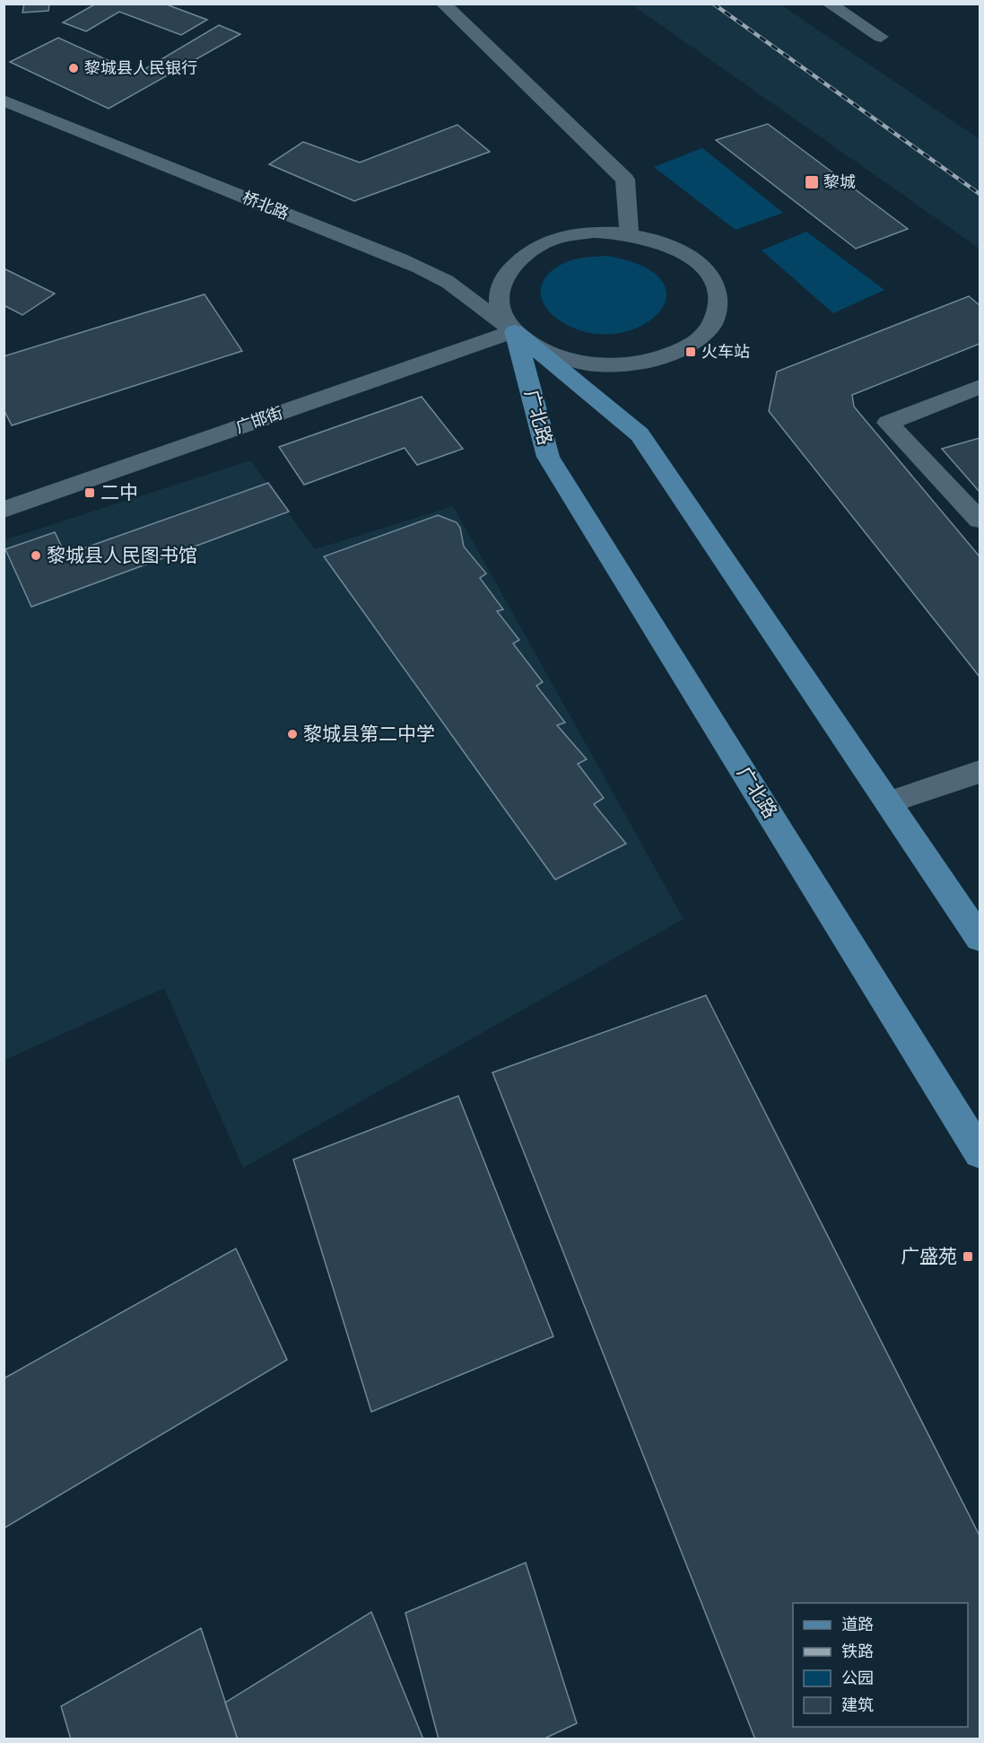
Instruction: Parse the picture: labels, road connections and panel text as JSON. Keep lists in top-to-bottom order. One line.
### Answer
{"streets":{"main road":["广北路"],"street":["桥北路","广邯街"]},"crossings":[["桥北路","广北路"],["桥北路","广邯街"],["广北路","广邯街"]],"places":{"other":["黎城县人民银行","黎城县人民图书馆","黎城县第二中学"],"transit":["黎城","火车站","二中","广盛苑"]},"legend":["道路","铁路","公园","建筑"]}
